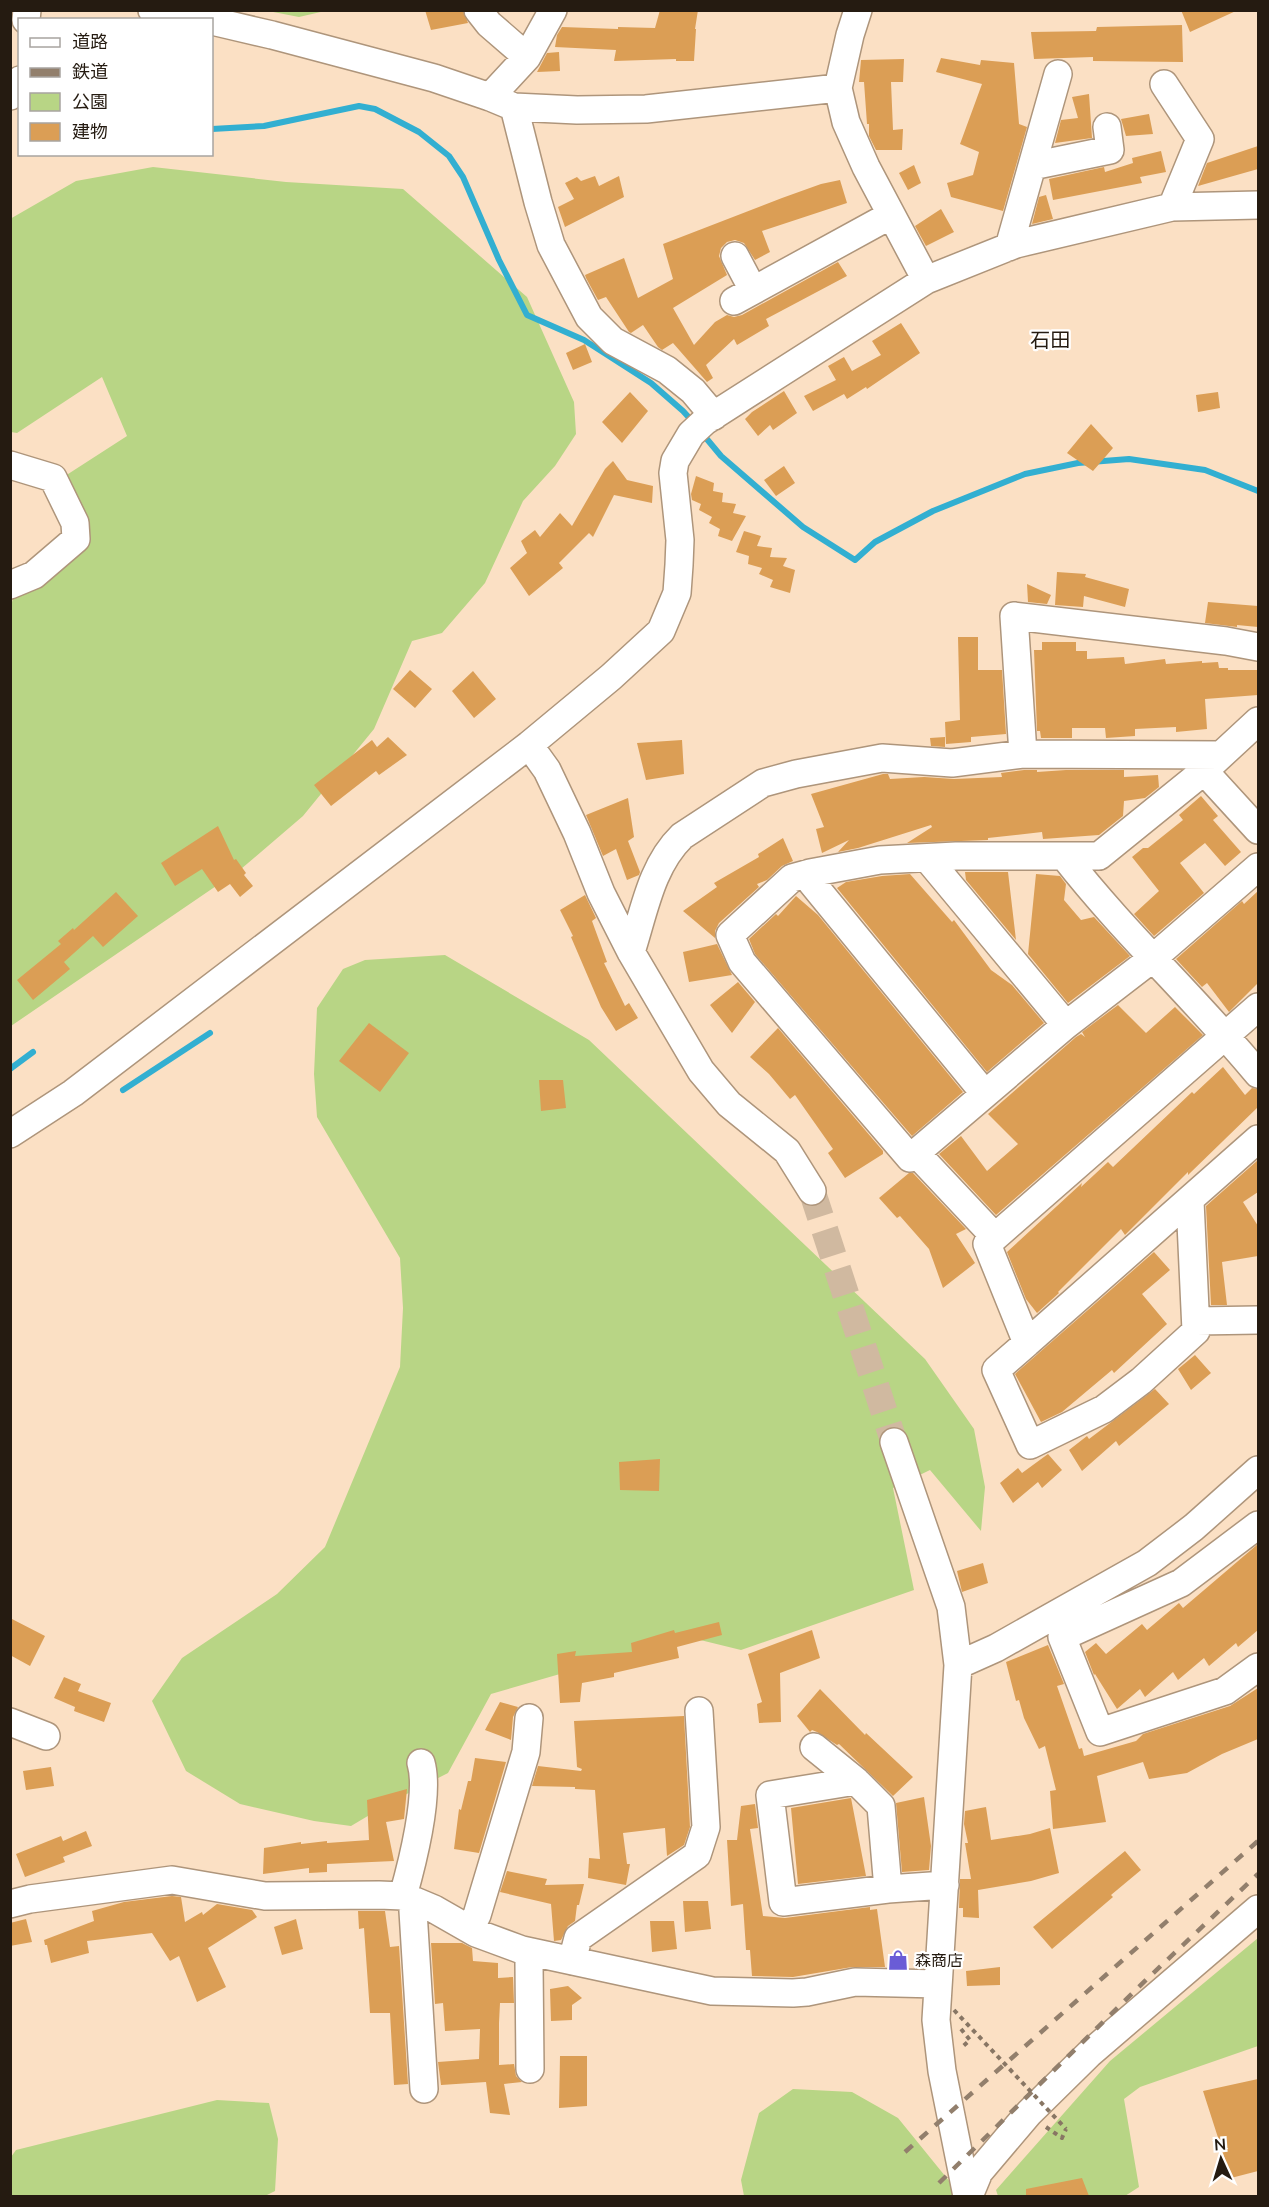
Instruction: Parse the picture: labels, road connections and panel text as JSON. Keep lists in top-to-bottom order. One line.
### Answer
{"districts":["石田"],"places":{"shop":["森商店"]},"legend":["道路","鉄道","公園","建物"],"north":"top"}
